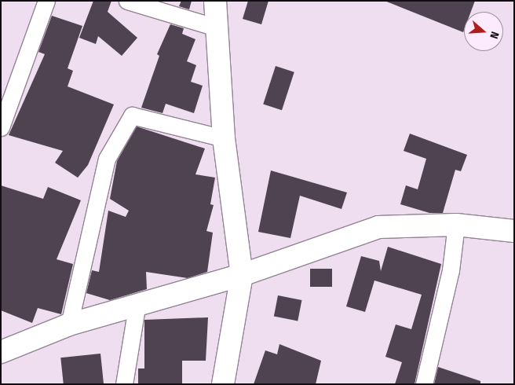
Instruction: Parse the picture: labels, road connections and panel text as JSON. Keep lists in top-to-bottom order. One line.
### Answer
{"north":"right"}
